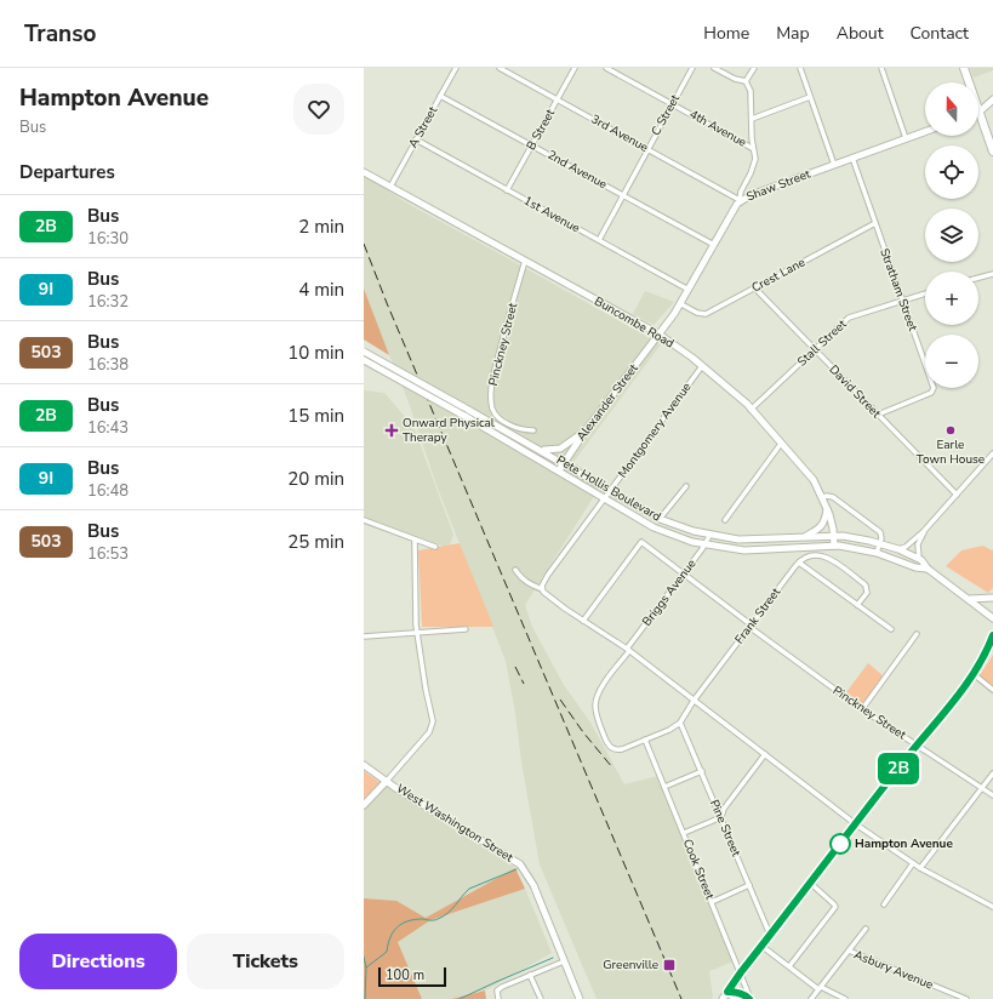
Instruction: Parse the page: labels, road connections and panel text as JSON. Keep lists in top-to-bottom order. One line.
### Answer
{"streets":{"street":["C Street","A Street","4th Avenue","B Street","3rd Avenue","2nd Avenue","Shaw Street","1st Avenue","Crest Lane","Stratham Street","Buncombe Road","Stall Street","Pinckney Street","David Street","Alexander Street","Montgomery Avenue","Pete Hollis Boulevard","Briggs Avenue","Frank Street","West Washington Street","Pine Street","Cook Street","Asbury Avenue"]},"crossings":[["C Street","4th Avenue"],["C Street","3rd Avenue"],["C Street","2nd Avenue"],["C Street","1st Avenue"],["A Street","2nd Avenue"],["A Street","1st Avenue"],["A Street","Buncombe Road"],["B Street","3rd Avenue"],["B Street","2nd Avenue"],["B Street","1st Avenue"],["3rd Avenue","Shaw Street"],["2nd Avenue","Shaw Street"],["Shaw Street","1st Avenue"],["Shaw Street","Crest Lane"],["Shaw Street","Stratham Street"],["Shaw Street","Buncombe Road"],["Shaw Street","Alexander Street"],["Crest Lane","Stratham Street"],["Crest Lane","David Street"],["Stratham Street","Stall Street"],["Stratham Street","David Street"],["Buncombe Road","Stall Street"],["Buncombe Road","Pinckney Street"],["Buncombe Road","Alexander Street"],["Buncombe Road","Montgomery Avenue"],["Buncombe Road","Pete Hollis Boulevard"],["Stall Street","David Street"],["Pinckney Street","Briggs Avenue"],["Pinckney Street","Frank Street"],["Alexander Street","Pete Hollis Boulevard"],["Montgomery Avenue","Pete Hollis Boulevard"],["Pete Hollis Boulevard","Briggs Avenue"],["Briggs Avenue","Cook Street"],["Frank Street","Pine Street"]],"places":{"health":["Onward Physical Therapy"],"other":["Earle Town House","Hampton Avenue"],"transit":["Greenville"]},"lines":["bus line 2B"],"scale_bar":"100 m","north":"top","page":{"header":"Transo","nav":["Home","Map","About","Contact"],"heading":[["Hampton Avenue","Bus"],"Departures"],"on_map":"2B","map_buttons":["+","−"],"list":[{"mark":"2B","name":"Bus","note":"16:30","value":"2 min"},{"mark":"9I","name":"Bus","note":"16:32","value":"4 min"},{"mark":"503","name":"Bus","note":"16:38","value":"10 min"},{"mark":"2B","name":"Bus","note":"16:43","value":"15 min"},{"mark":"9I","name":"Bus","note":"16:48","value":"20 min"},{"mark":"503","name":"Bus","note":"16:53","value":"25 min"}],"buttons":["Directions","Tickets"],"scale":"100 m"}}
